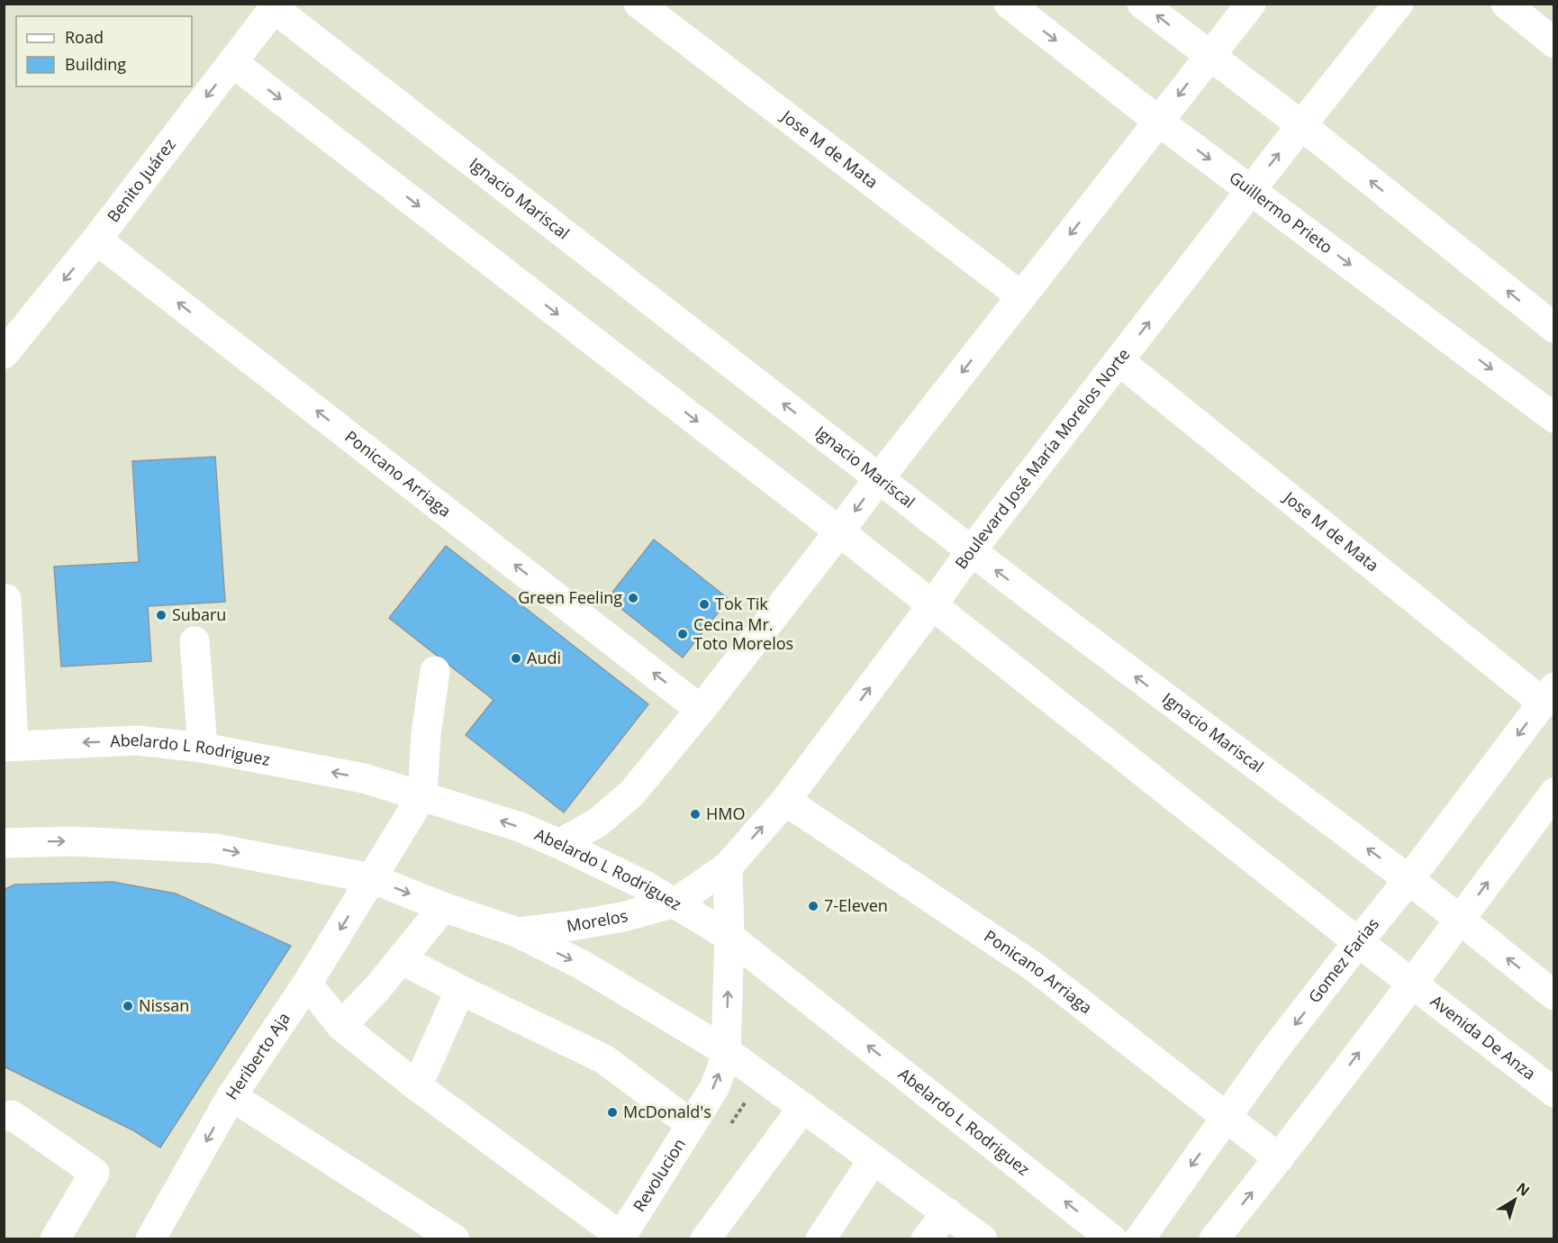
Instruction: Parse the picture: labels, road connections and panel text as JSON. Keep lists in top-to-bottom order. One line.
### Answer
{"streets":{"street":["Jose M de Mata","Benito Juárez","Ignacio Mariscal","Guillermo Prieto","Boulevard José María Morelos Norte","Ponicano Arriaga","Abelardo L Rodriguez","Morelos","Gomez Farias","Avenida De Anza","Heriberto Aja","Revolucion"]},"crossings":[["Jose M de Mata","Boulevard José María Morelos Norte"],["Jose M de Mata","Gomez Farias"],["Benito Juárez","Ignacio Mariscal"],["Benito Juárez","Ponicano Arriaga"],["Ignacio Mariscal","Boulevard José María Morelos Norte"],["Ignacio Mariscal","Gomez Farias"],["Guillermo Prieto","Boulevard José María Morelos Norte"],["Boulevard José María Morelos Norte","Ponicano Arriaga"],["Boulevard José María Morelos Norte","Abelardo L Rodriguez"],["Boulevard José María Morelos Norte","Morelos"],["Boulevard José María Morelos Norte","Revolucion"],["Ponicano Arriaga","Gomez Farias"],["Abelardo L Rodriguez","Morelos"],["Abelardo L Rodriguez","Heriberto Aja"],["Abelardo L Rodriguez","Revolucion"]],"one_way":["Benito Juárez"],"places":["Green Feeling","Tok Tik","Subaru","Cecina Mr. Toto Morelos","Audi","HMO","7-Eleven","Nissan","McDonald's"],"legend":["Road","Building"],"north":"top right"}
